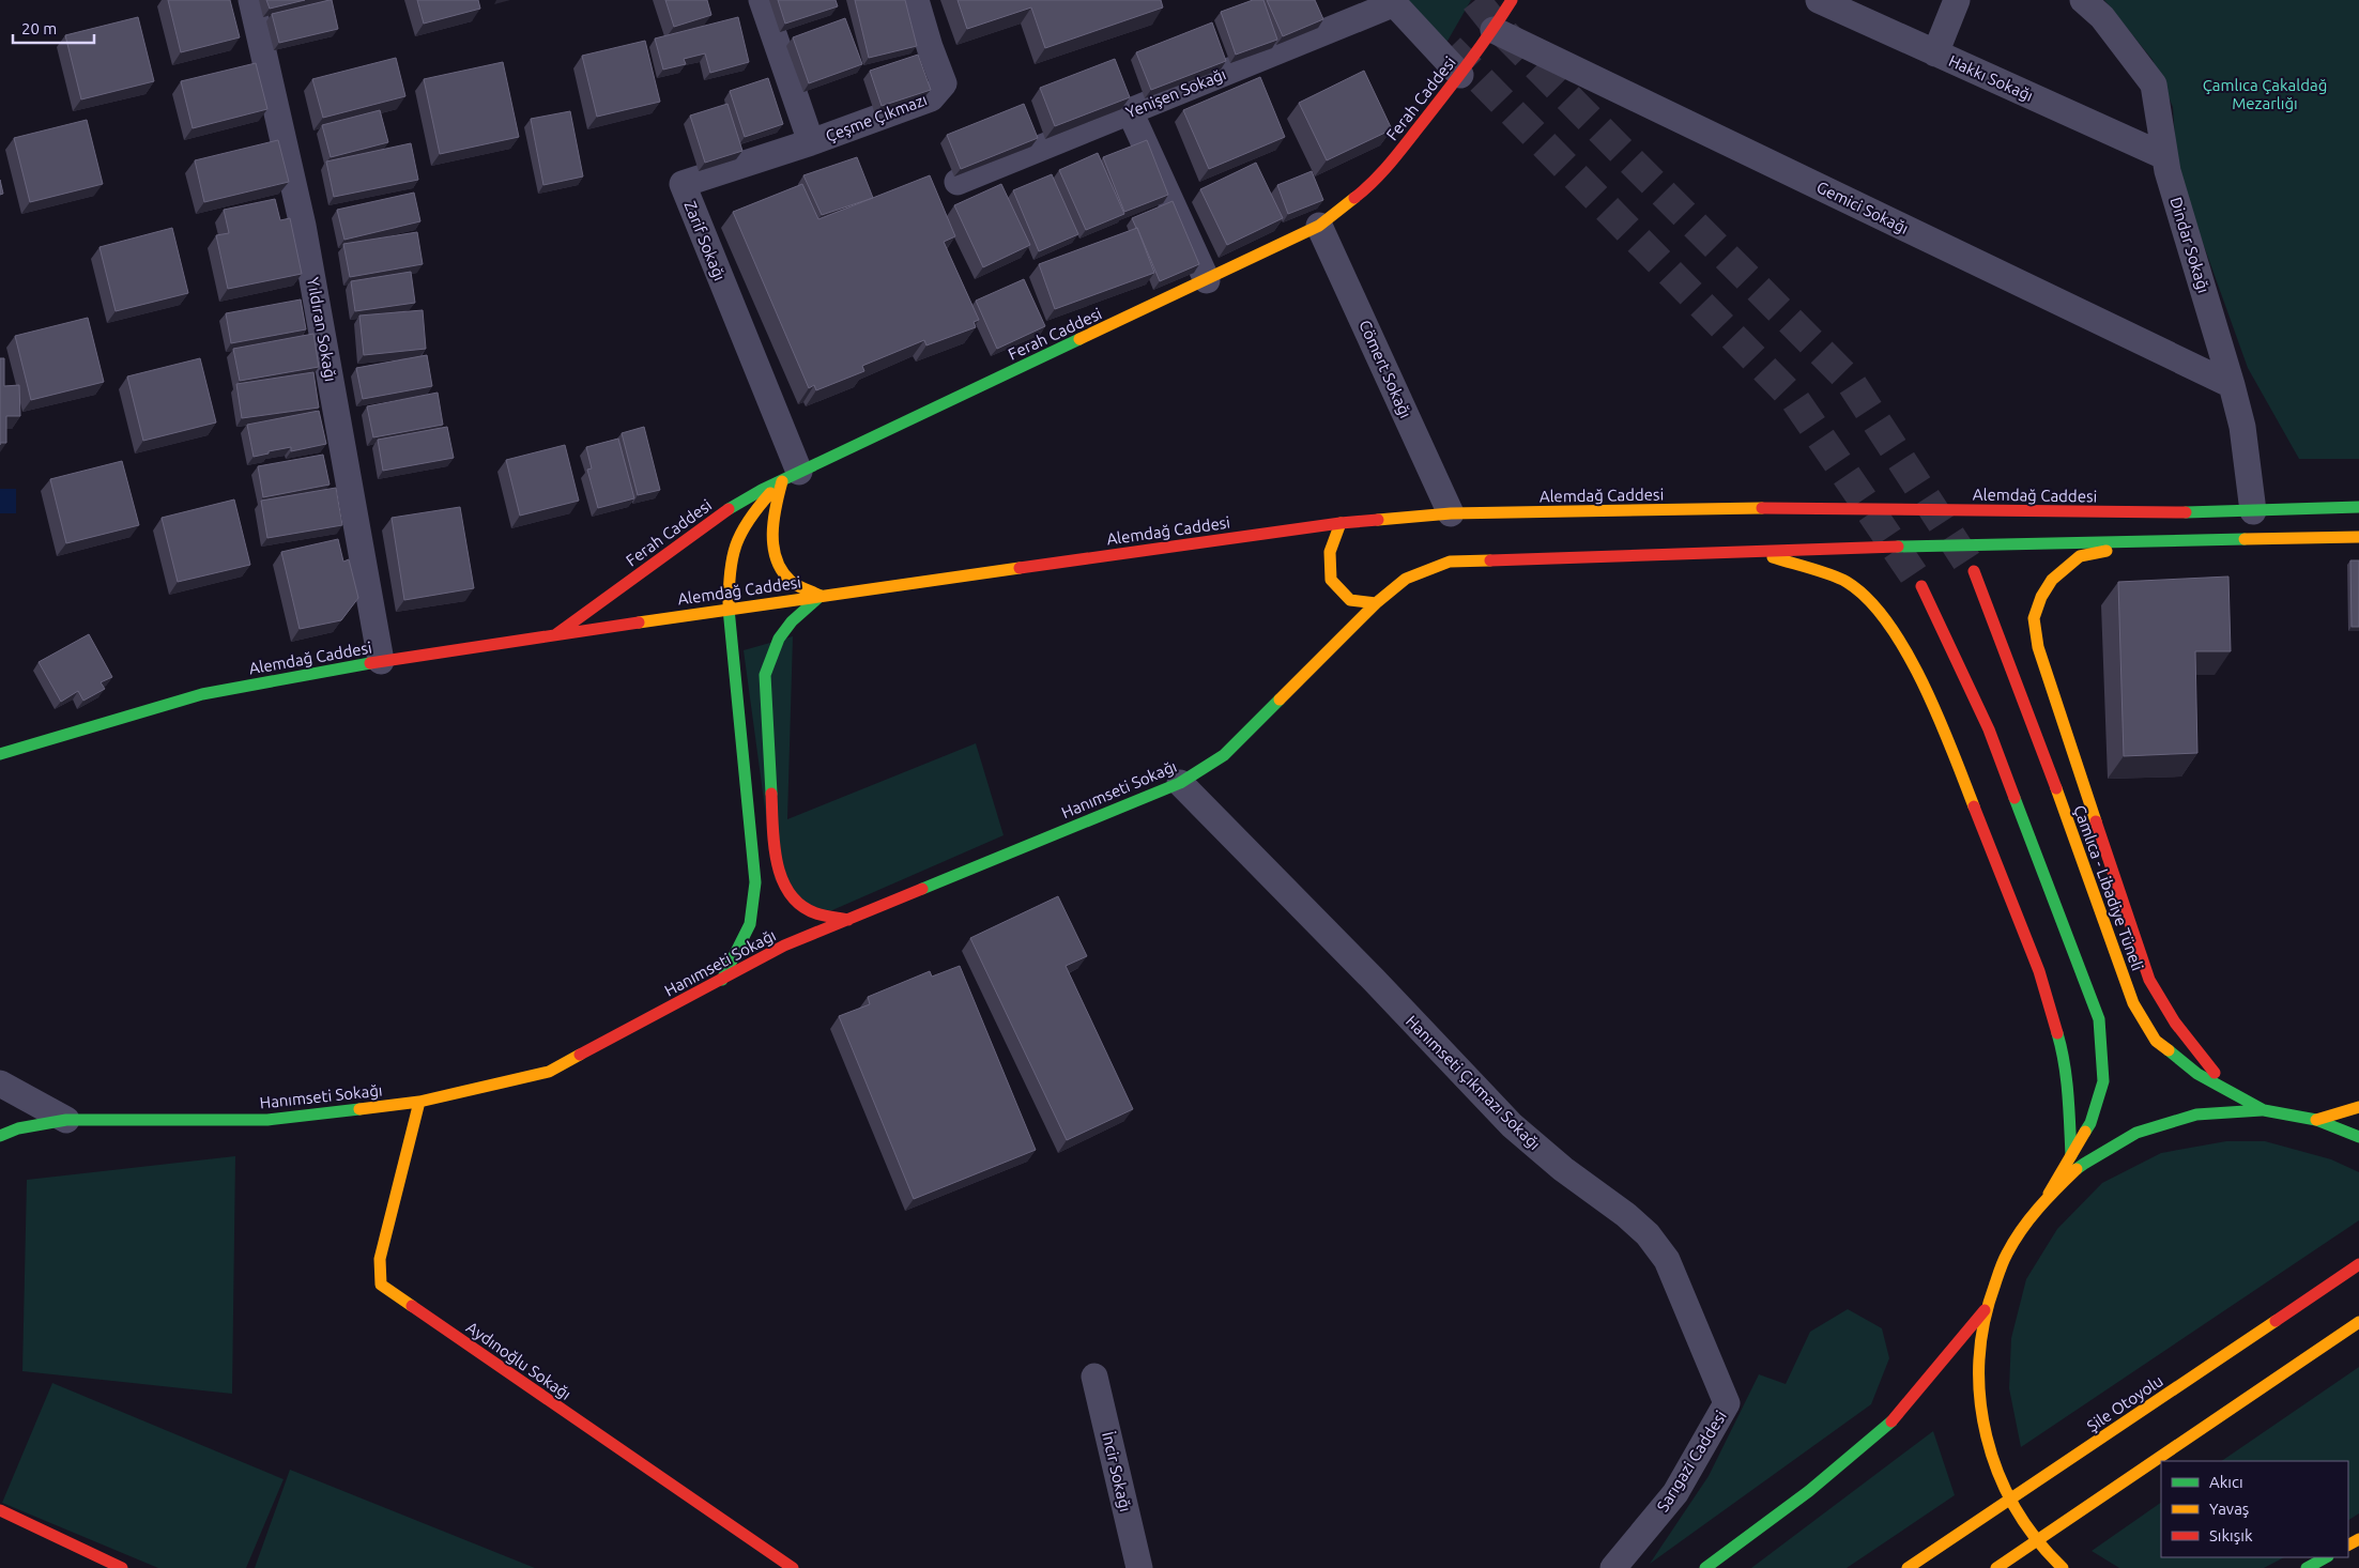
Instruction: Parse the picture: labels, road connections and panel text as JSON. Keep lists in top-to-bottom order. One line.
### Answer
{"streets":{"main road":["Ferah Caddesi","Alemdağ Caddesi","Hanımseti Sokağı","Çamlıca - Libadiye Tüneli","Aydınoğlu Sokağı","Şile Otoyolu"],"street":["Hakkı Sokağı","Yenişen Sokağı","Çeşme Çıkmazı","Gemici Sokağı","Zarif Sokağı","Dindar Sokağı","Yıldıran Sokağı","Cömert Sokağı","Hanımseti Çıkmazı Sokağı","Sarıgazi Caddesi","İncir Sokağı"]},"crossings":[["Hakkı Sokağı","Dindar Sokağı"],["Ferah Caddesi","Gemici Sokağı"],["Ferah Caddesi","Zarif Sokağı"],["Ferah Caddesi","Cömert Sokağı"],["Ferah Caddesi","Alemdağ Caddesi"],["Çeşme Çıkmazı","Zarif Sokağı"],["Gemici Sokağı","Dindar Sokağı"],["Dindar Sokağı","Alemdağ Caddesi"],["Yıldıran Sokağı","Alemdağ Caddesi"],["Cömert Sokağı","Alemdağ Caddesi"],["Hanımseti Sokağı","Hanımseti Çıkmazı Sokağı"],["Hanımseti Sokağı","Aydınoğlu Sokağı"],["Hanımseti Çıkmazı Sokağı","Sarıgazi Caddesi"]],"parks":["Çamlıca Çakaldağ Mezarlığı"],"legend":["Akıcı","Yavaş","Sıkışık"],"scale_bar":"20 m"}
